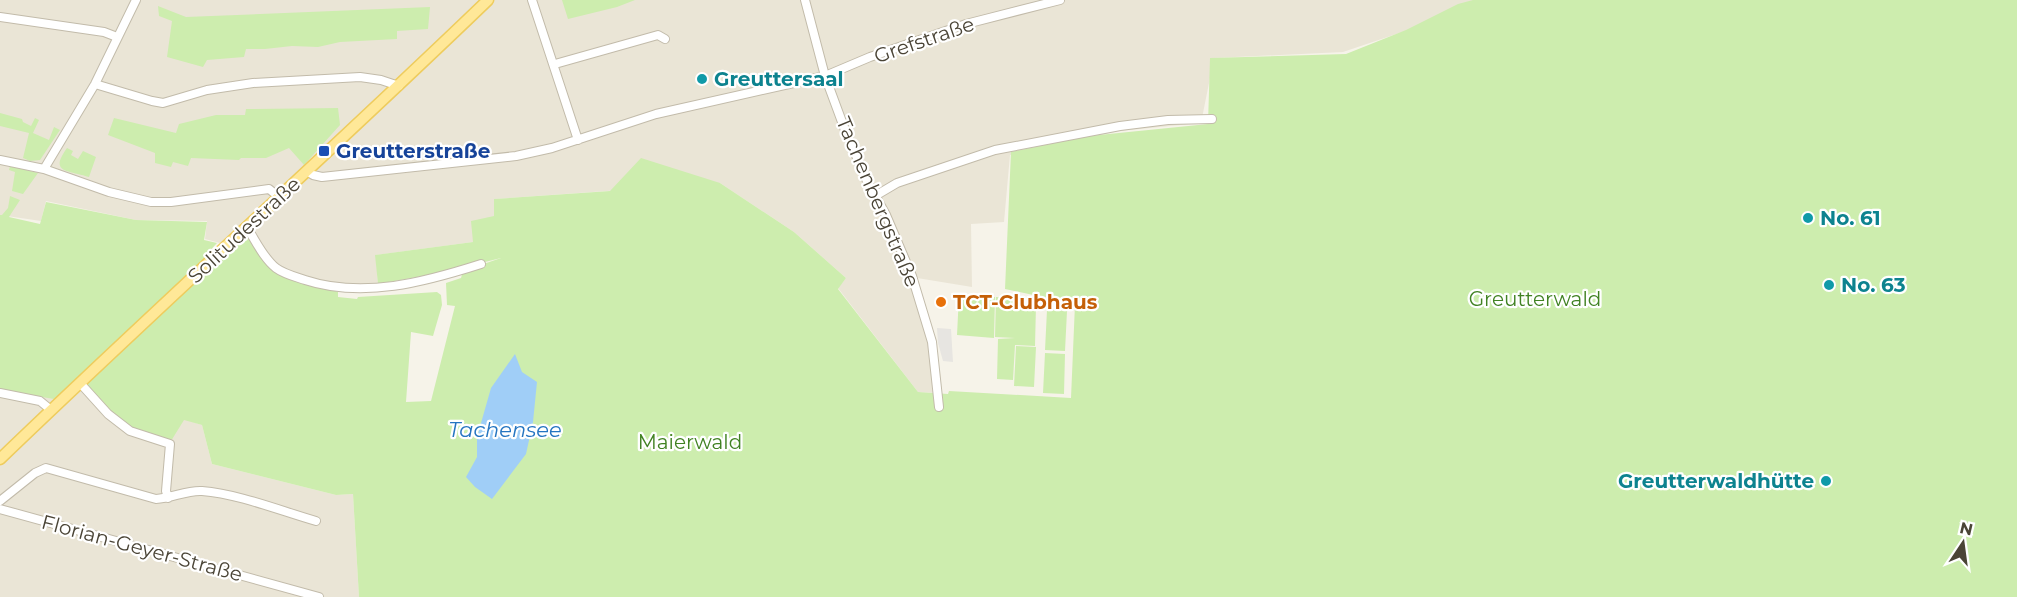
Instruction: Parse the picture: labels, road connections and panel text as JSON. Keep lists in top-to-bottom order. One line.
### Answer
{"streets":{"main road":["Solitudestraße"],"street":["Grefstraße","Tachenbergstraße","Florian-Geyer-Straße"]},"crossings":[["Grefstraße","Tachenbergstraße"]],"water":["Tachensee"],"parks":["Greutterwald","Maierwald"],"places":{"other":["Greuttersaal","No. 61","No. 63","TCT-Clubhaus","Greutterwaldhütte"],"transit":["Greutterstraße"]},"north":"top"}
